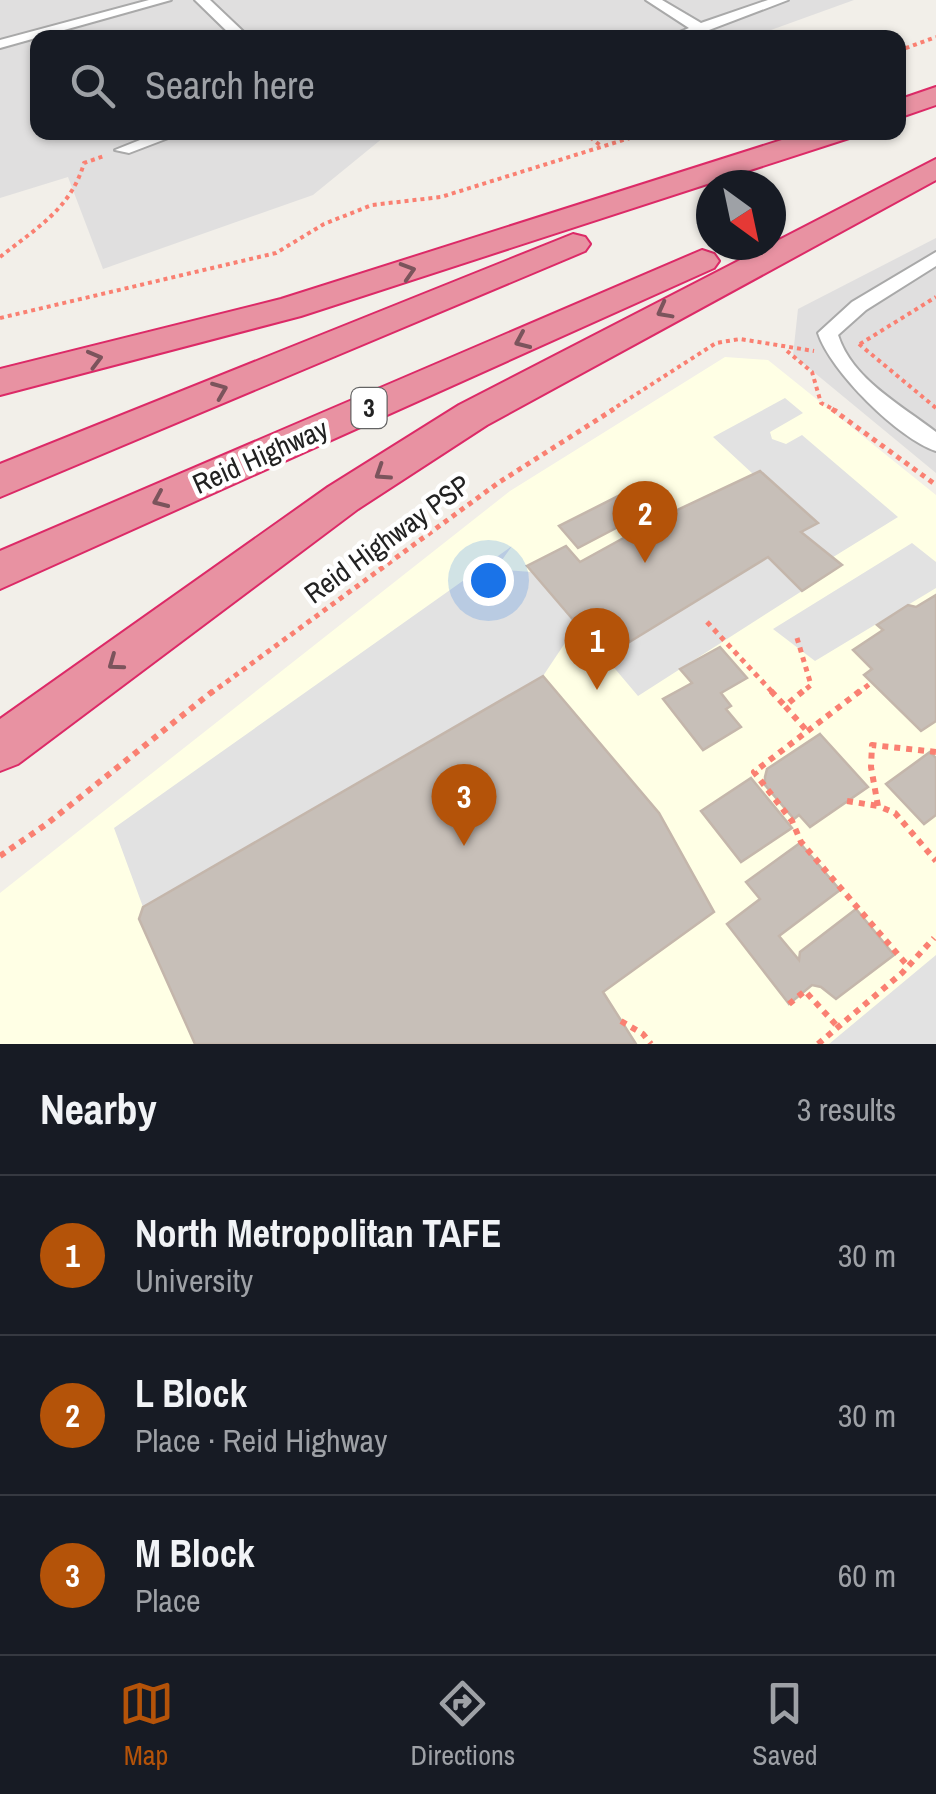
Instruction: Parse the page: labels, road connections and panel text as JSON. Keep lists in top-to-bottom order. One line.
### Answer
{"streets":{"highway":["3","Reid Highway"],"path":["Reid Highway PSP"]},"north":"bottom right","page":{"search":"Search here","pins":["2","1","3"],"heading":["Nearby","3 results"],"list":[{"mark":"1","name":"North Metropolitan TAFE","note":"University","value":"30 m"},{"mark":"2","name":"L Block","note":"Place · Reid Highway","value":"30 m"},{"mark":"3","name":"M Block","note":"Place","value":"60 m"}],"nav":["Map","Directions","Saved"]}}
